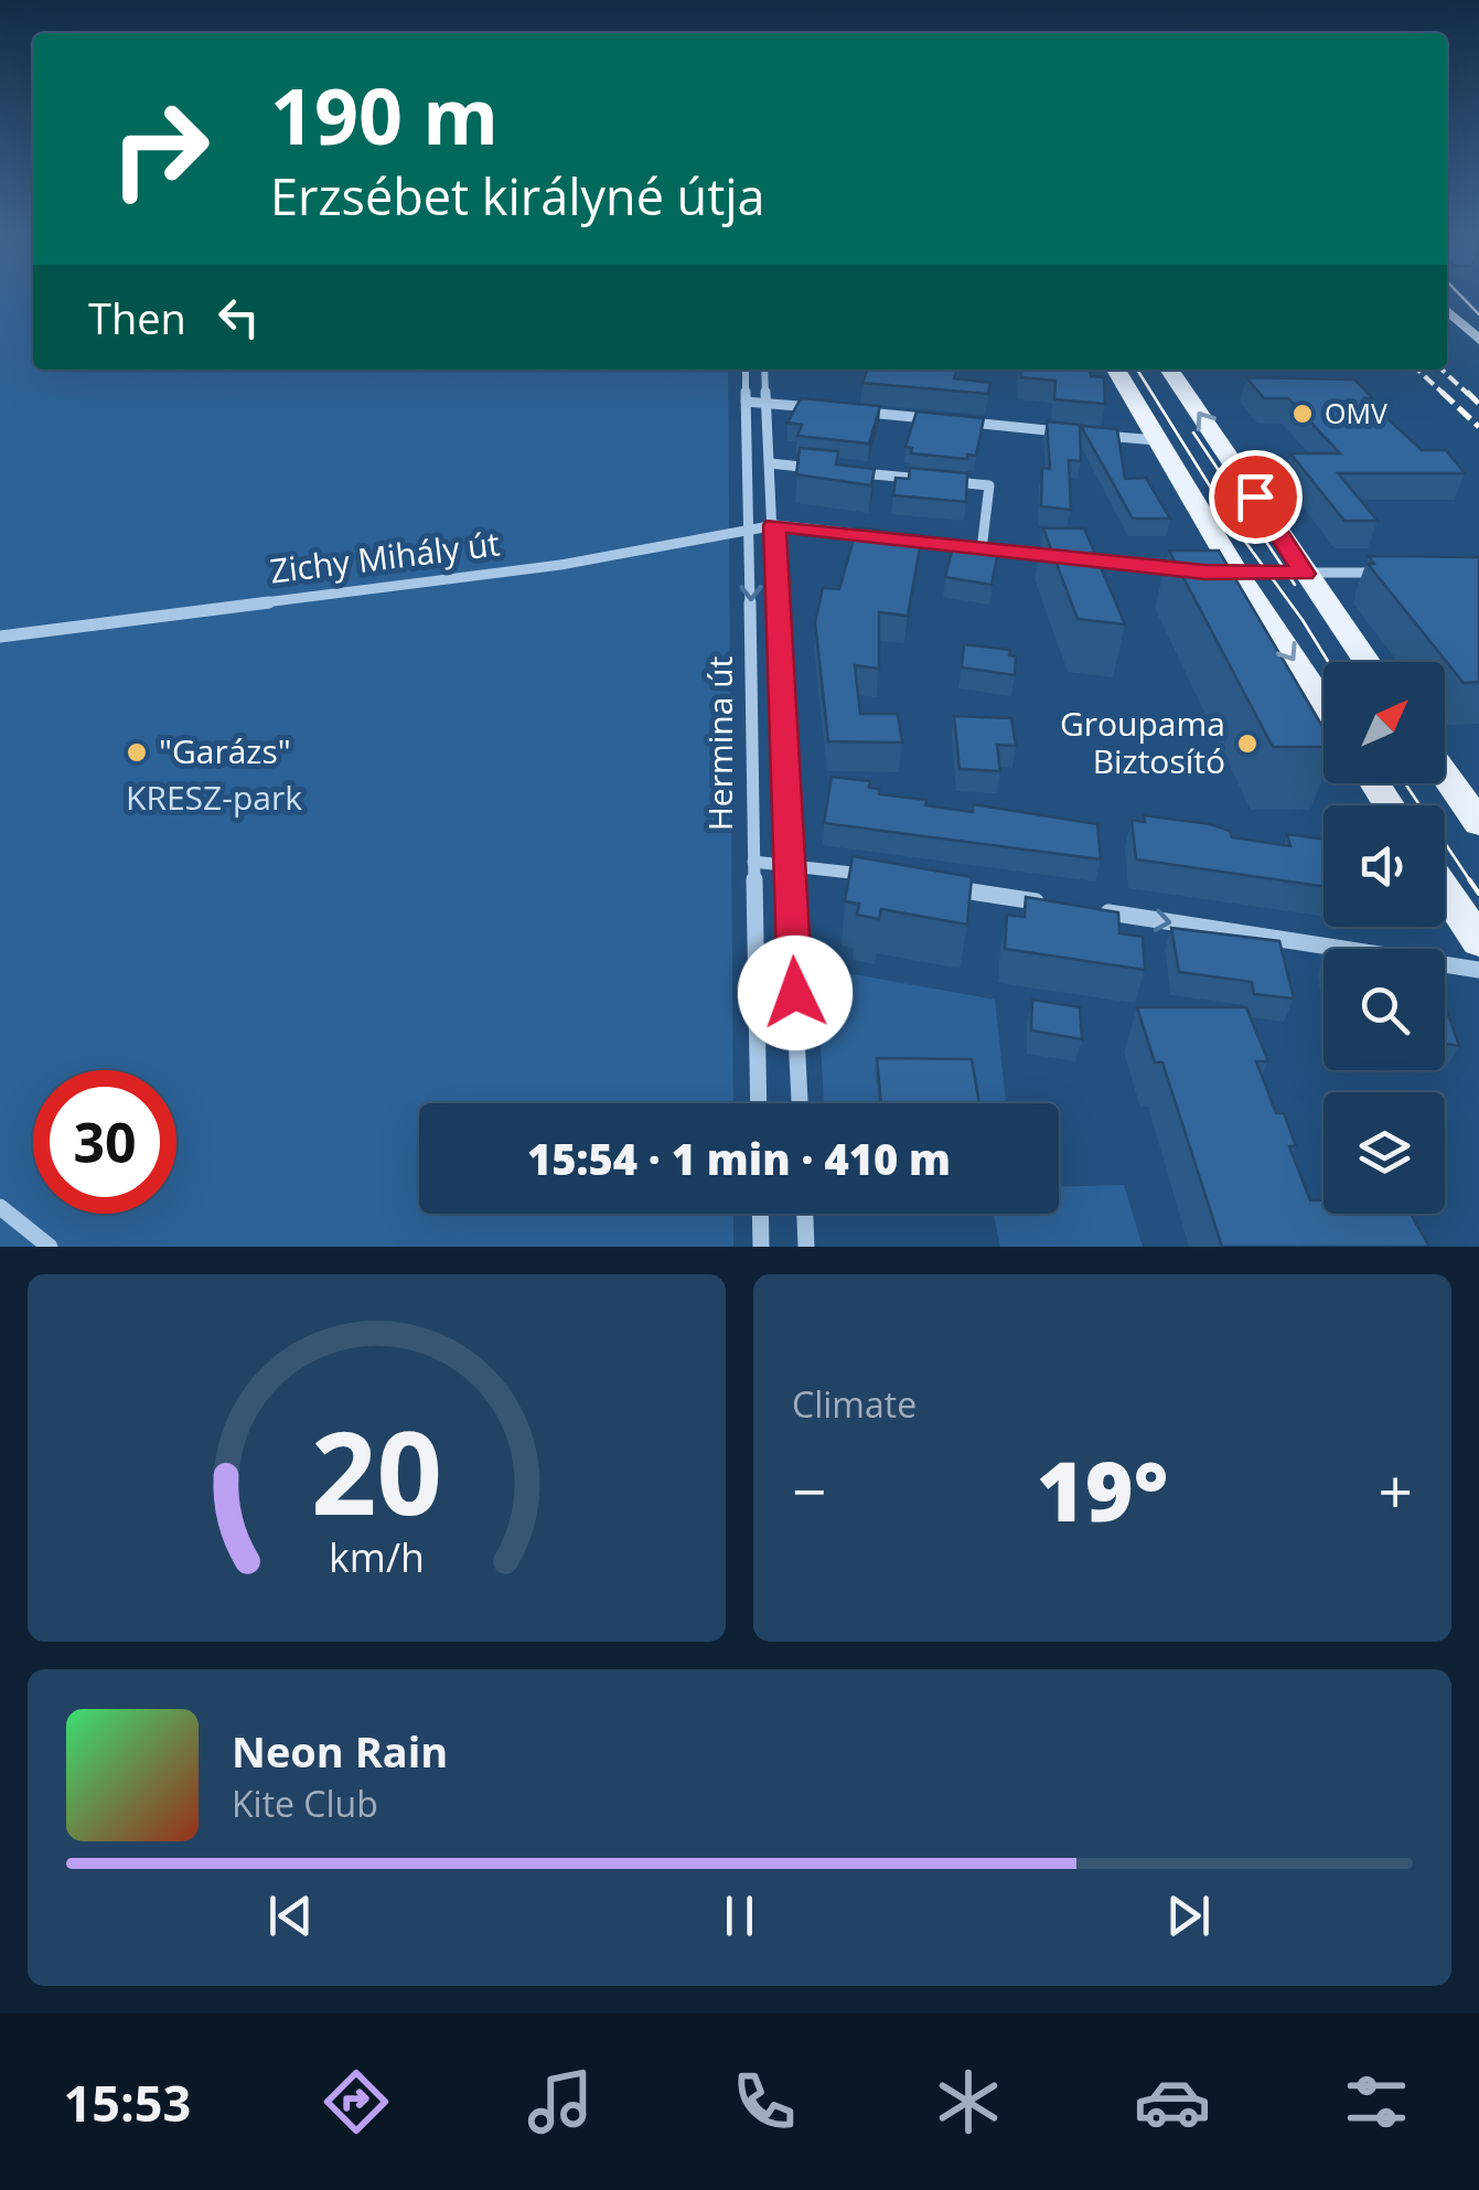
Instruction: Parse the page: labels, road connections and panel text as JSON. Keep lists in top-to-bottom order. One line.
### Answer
{"streets":{"street":["Zichy Mihály út","Hermina út"]},"crossings":[["Zichy Mihály út","Hermina út"]],"parks":["KRESZ-park"],"places":["OMV","Groupama Biztosító","\"Garázs\""],"north":"top right","page":{"turn":["190 m","Erzsébet királyné útja"],"then":"Then","limit":"30","trip":"15:54 · 1 min · 410 m","tile":"Climate","heat":["−","19°","+"],"song":["Neon Rain","Kite Club"],"tabs":"15:53","gauge":["20","km/h"]}}
